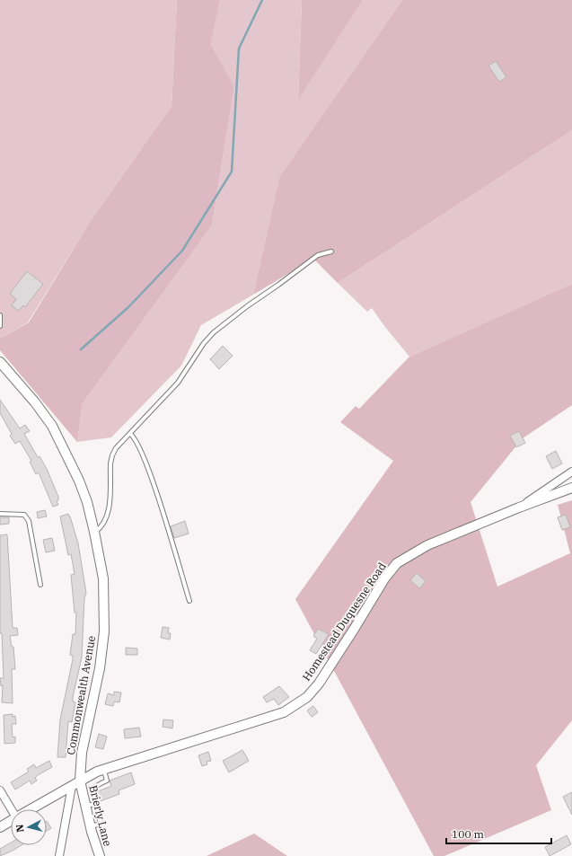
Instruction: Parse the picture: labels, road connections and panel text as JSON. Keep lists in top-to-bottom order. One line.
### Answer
{"streets":{"street":["Homestead Duquesne Road","Commonwealth Avenue","Brierly Lane"]},"crossings":[["Homestead Duquesne Road","Commonwealth Avenue"],["Homestead Duquesne Road","Brierly Lane"],["Commonwealth Avenue","Brierly Lane"]],"scale_bar":"100 m","north":"left"}
